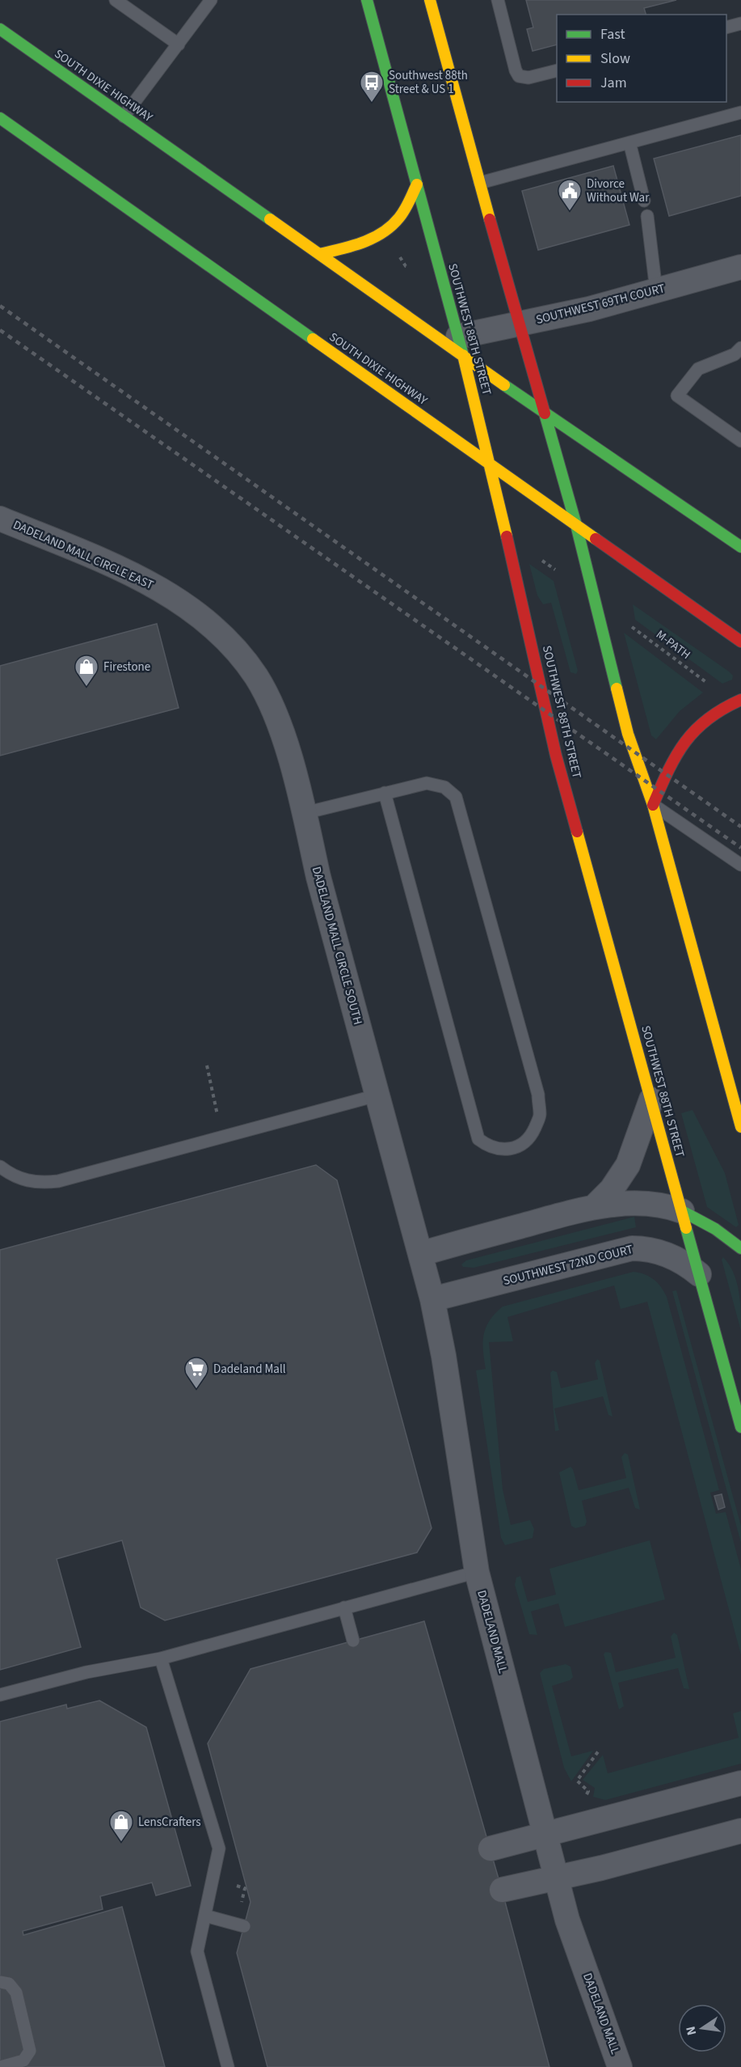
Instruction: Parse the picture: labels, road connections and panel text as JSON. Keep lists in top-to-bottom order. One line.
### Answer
{"streets":{"main road":["SOUTH DIXIE HIGHWAY","SOUTHWEST 88TH STREET"],"street":["SOUTHWEST 69TH COURT","DADELAND MALL CIRCLE EAST","DADELAND MALL CIRCLE SOUTH","SOUTHWEST 72ND COURT","DADELAND MALL"],"path":["M-PATH"]},"crossings":[["SOUTH DIXIE HIGHWAY","SOUTHWEST 69TH COURT"],["SOUTH DIXIE HIGHWAY","SOUTHWEST 88TH STREET"],["SOUTHWEST 69TH COURT","SOUTHWEST 88TH STREET"],["SOUTHWEST 88TH STREET","SOUTHWEST 72ND COURT"],["DADELAND MALL CIRCLE EAST","DADELAND MALL CIRCLE SOUTH"],["DADELAND MALL CIRCLE SOUTH","DADELAND MALL"],["SOUTHWEST 72ND COURT","DADELAND MALL"]],"places":{"bus stop":["Southwest 88th Street & US 1"],"public building":["Divorce Without War"],"shop":["Firestone","LensCrafters"],"supermarket":["Dadeland Mall"]},"legend":["Fast","Slow","Jam"],"north":"left"}
